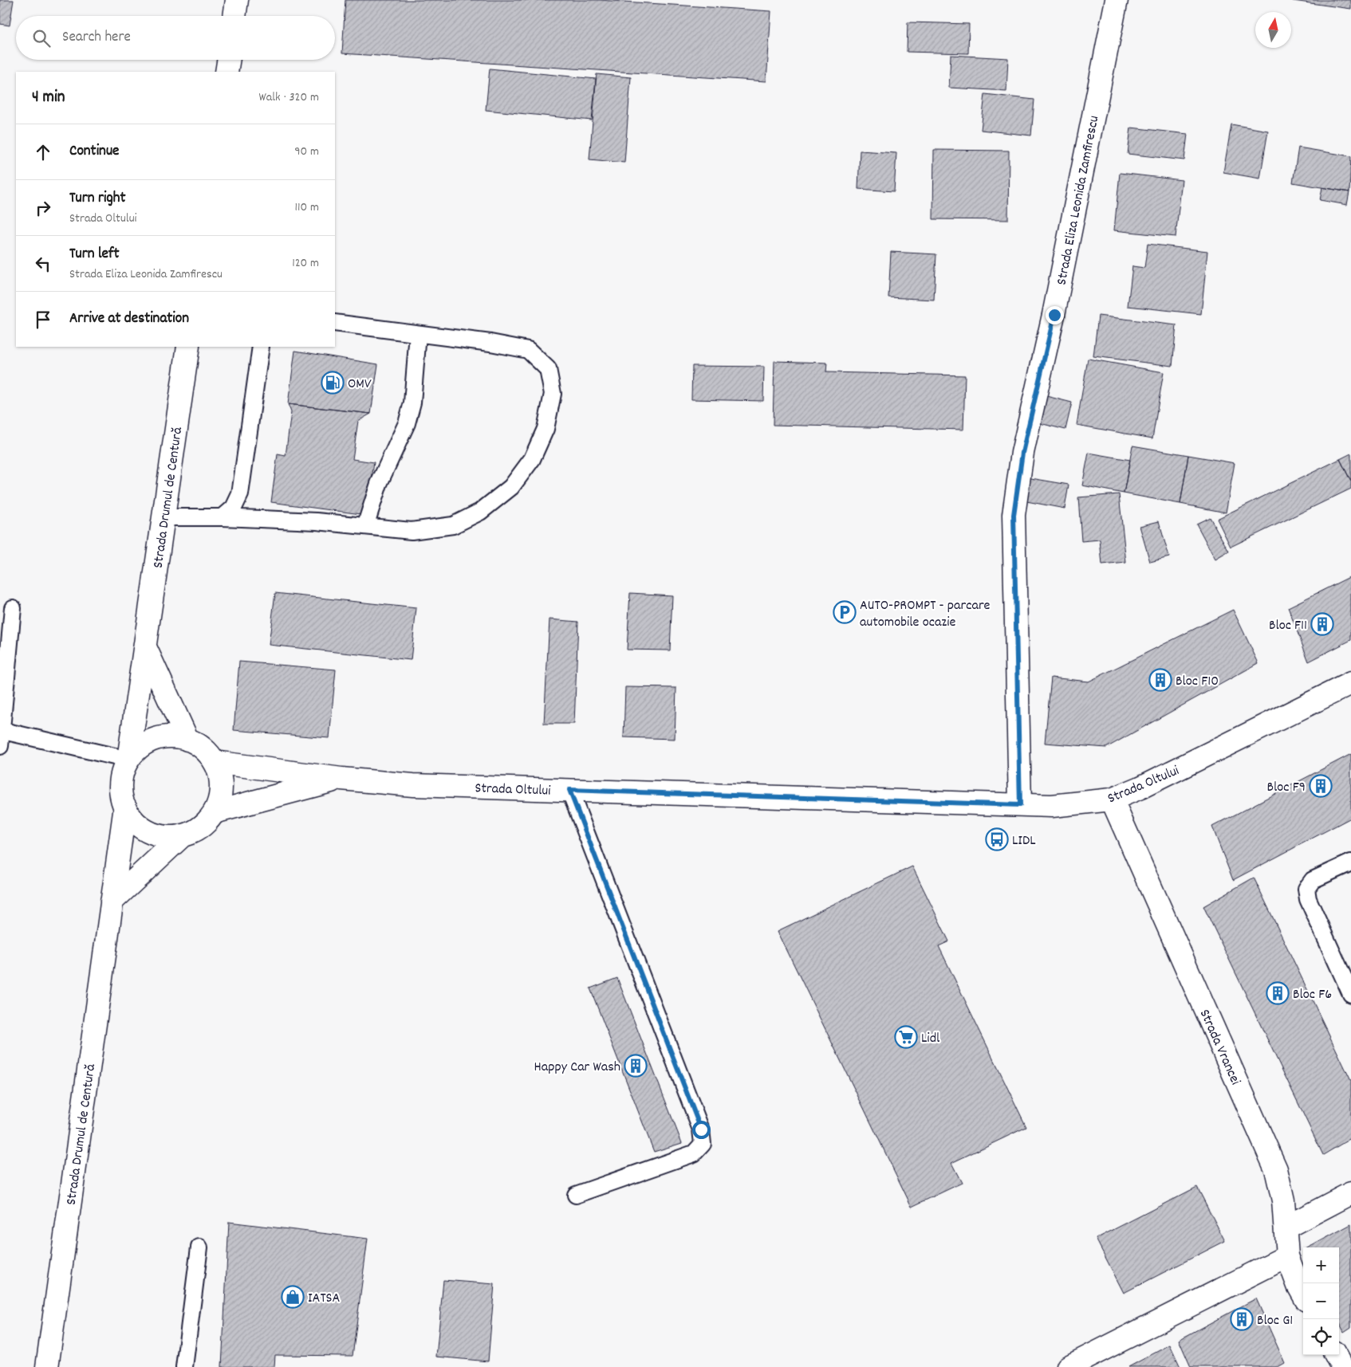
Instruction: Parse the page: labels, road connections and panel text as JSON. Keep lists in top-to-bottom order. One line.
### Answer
{"streets":{"main road":["Strada Eliza Leonida Zamfirescu","Strada Drumul de Centură","Strada Oltului","Strada Vrancei"]},"crossings":[["Strada Eliza Leonida Zamfirescu","Strada Oltului"],["Strada Drumul de Centură","Strada Oltului"],["Strada Oltului","Strada Vrancei"]],"places":{"fuel station":["OMV"],"parking":["AUTO-PROMPT - parcare automobile ocazie"],"building":["Bloc F11","Bloc F10","Bloc F9","Bloc F6","Happy Car Wash","Bloc G1"],"bus stop":["LIDL"],"supermarket":["Lidl"],"shop":["IATSA"]},"north":"top","page":{"search":"Search here","heading":["4 min","Walk · 320 m"],"list":[["Continue","90 m"],["Turn right","Strada Oltului","110 m"],["Turn left","Strada Eliza Leonida Zamfirescu","120 m"],"Arrive at destination"],"map_buttons":["+","−"]}}
